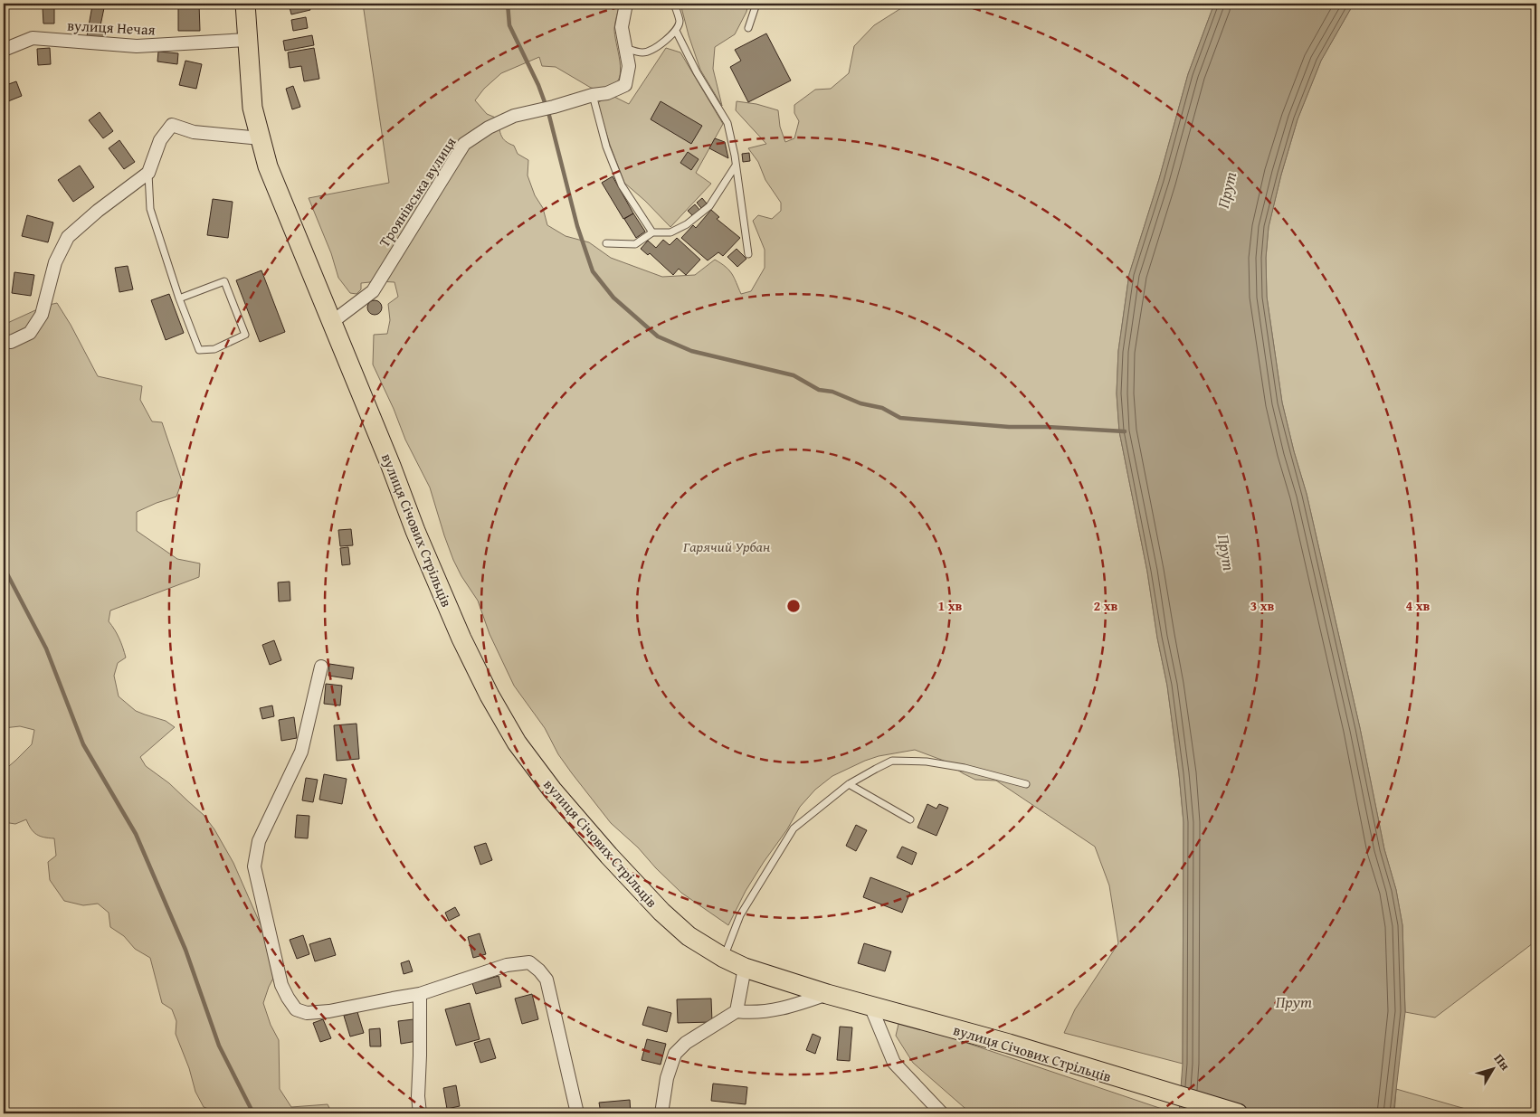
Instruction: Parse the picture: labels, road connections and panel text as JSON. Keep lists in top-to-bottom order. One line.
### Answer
{"streets":{"main road":["вулиця Січових Стрільців"],"street":["вулиця Нечая","Троянівська вулиця"]},"crossings":[["вулиця Нечая","вулиця Січових Стрільців"],["Троянівська вулиця","вулиця Січових Стрільців"]],"water":["Прут"],"parks":["Гарячий Урбан"],"north":"top right","rings":["1 хв","2 хв","3 хв","4 хв"]}
